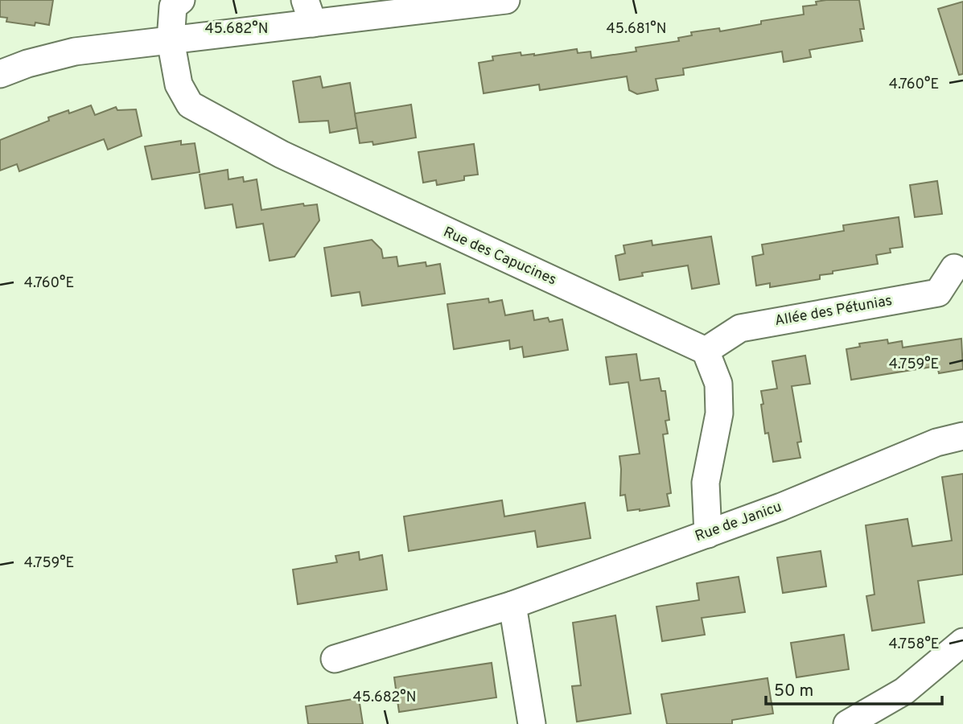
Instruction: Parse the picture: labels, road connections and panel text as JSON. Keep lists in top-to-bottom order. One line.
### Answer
{"streets":{"street":["Rue des Capucines","Allée des Pétunias","Rue de Janicu"]},"crossings":[["Rue des Capucines","Allée des Pétunias"]],"scale_bar":"50 m","coordinates":["45.682°N","45.681°N","4.760°E","4.759°E","4.758°E"]}
